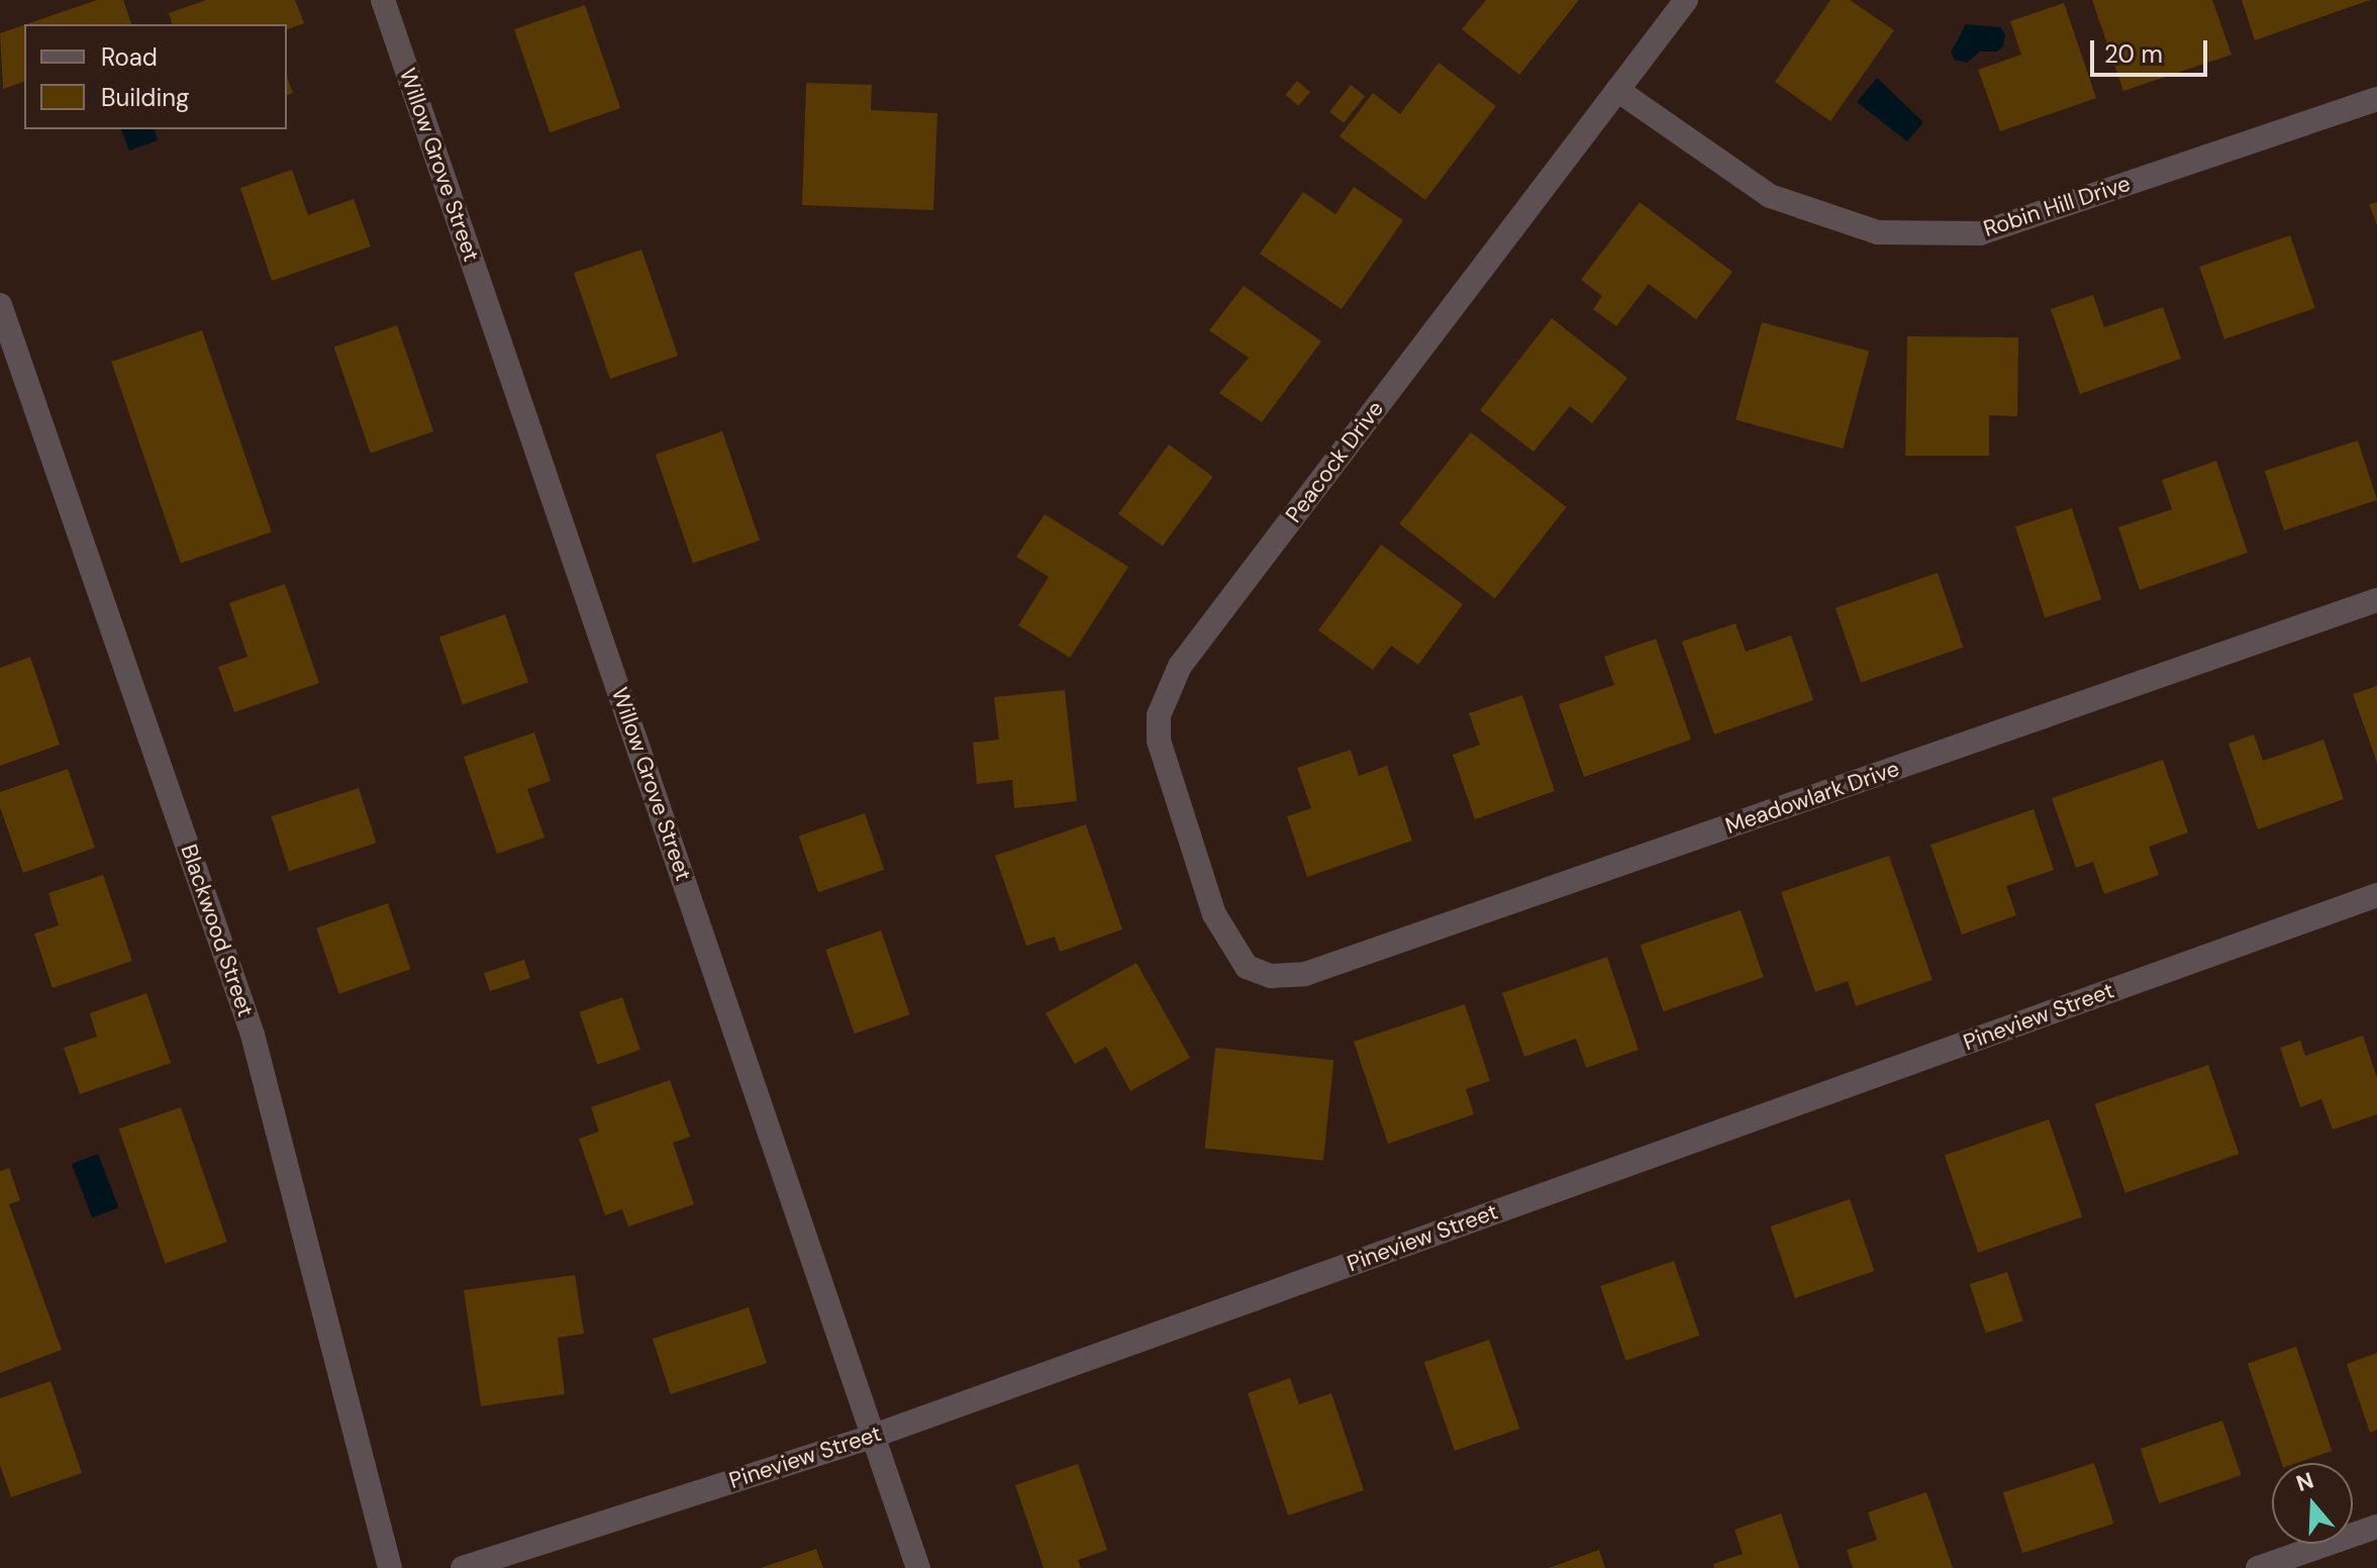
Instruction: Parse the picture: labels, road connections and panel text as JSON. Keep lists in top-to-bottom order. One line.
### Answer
{"streets":{"street":["Willow Grove Street","Robin Hill Drive","Peacock Drive","Meadowlark Drive","Blackwood Street","Pineview Street"]},"crossings":[["Willow Grove Street","Pineview Street"],["Robin Hill Drive","Peacock Drive"],["Peacock Drive","Meadowlark Drive"]],"legend":["Road","Building"],"scale_bar":"20 m","north":"top"}
